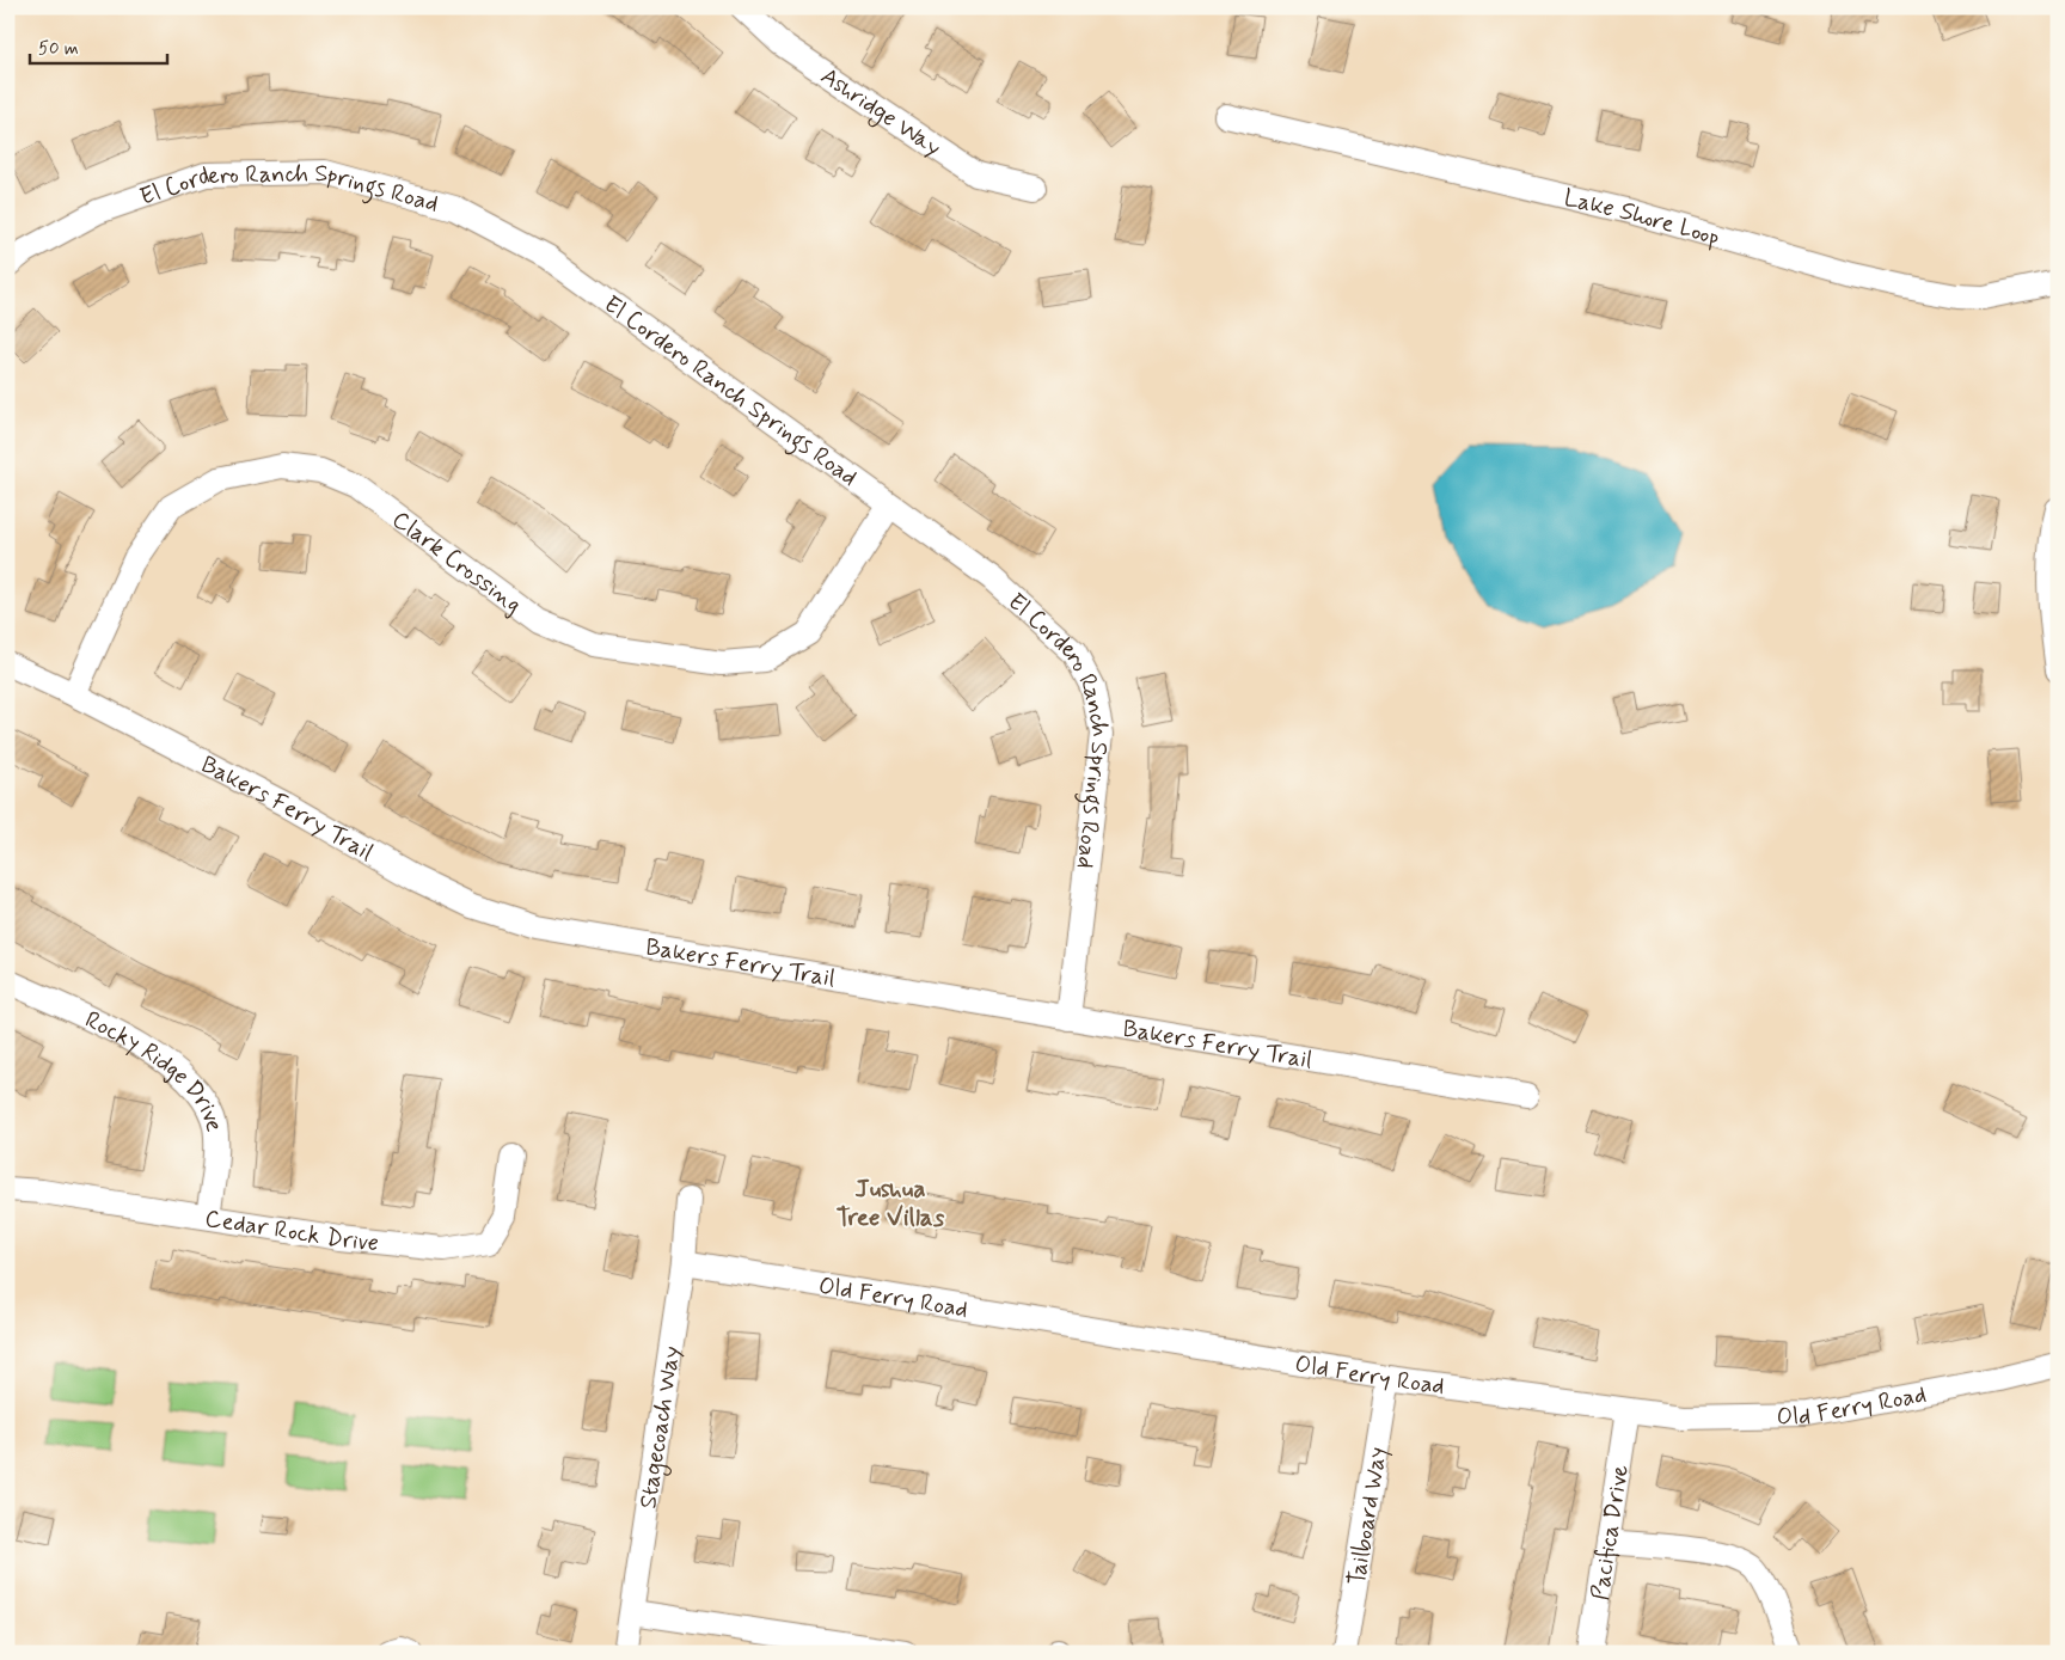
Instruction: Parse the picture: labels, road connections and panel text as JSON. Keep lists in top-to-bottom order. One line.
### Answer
{"streets":{"street":["Ashridge Way","El Cordero Ranch Springs Road","Lake Shore Loop","Clark Crossing","Bakers Ferry Trail","Rocky Ridge Drive","Cedar Rock Drive","Old Ferry Road","Stagecoach Way","Tailboard Way","Pacifica Drive"]},"crossings":[["El Cordero Ranch Springs Road","Clark Crossing"],["El Cordero Ranch Springs Road","Bakers Ferry Trail"],["Clark Crossing","Bakers Ferry Trail"],["Rocky Ridge Drive","Cedar Rock Drive"],["Old Ferry Road","Stagecoach Way"],["Old Ferry Road","Tailboard Way"],["Old Ferry Road","Pacifica Drive"]],"districts":["Jushua Tree Villas"],"scale_bar":"50 m"}
